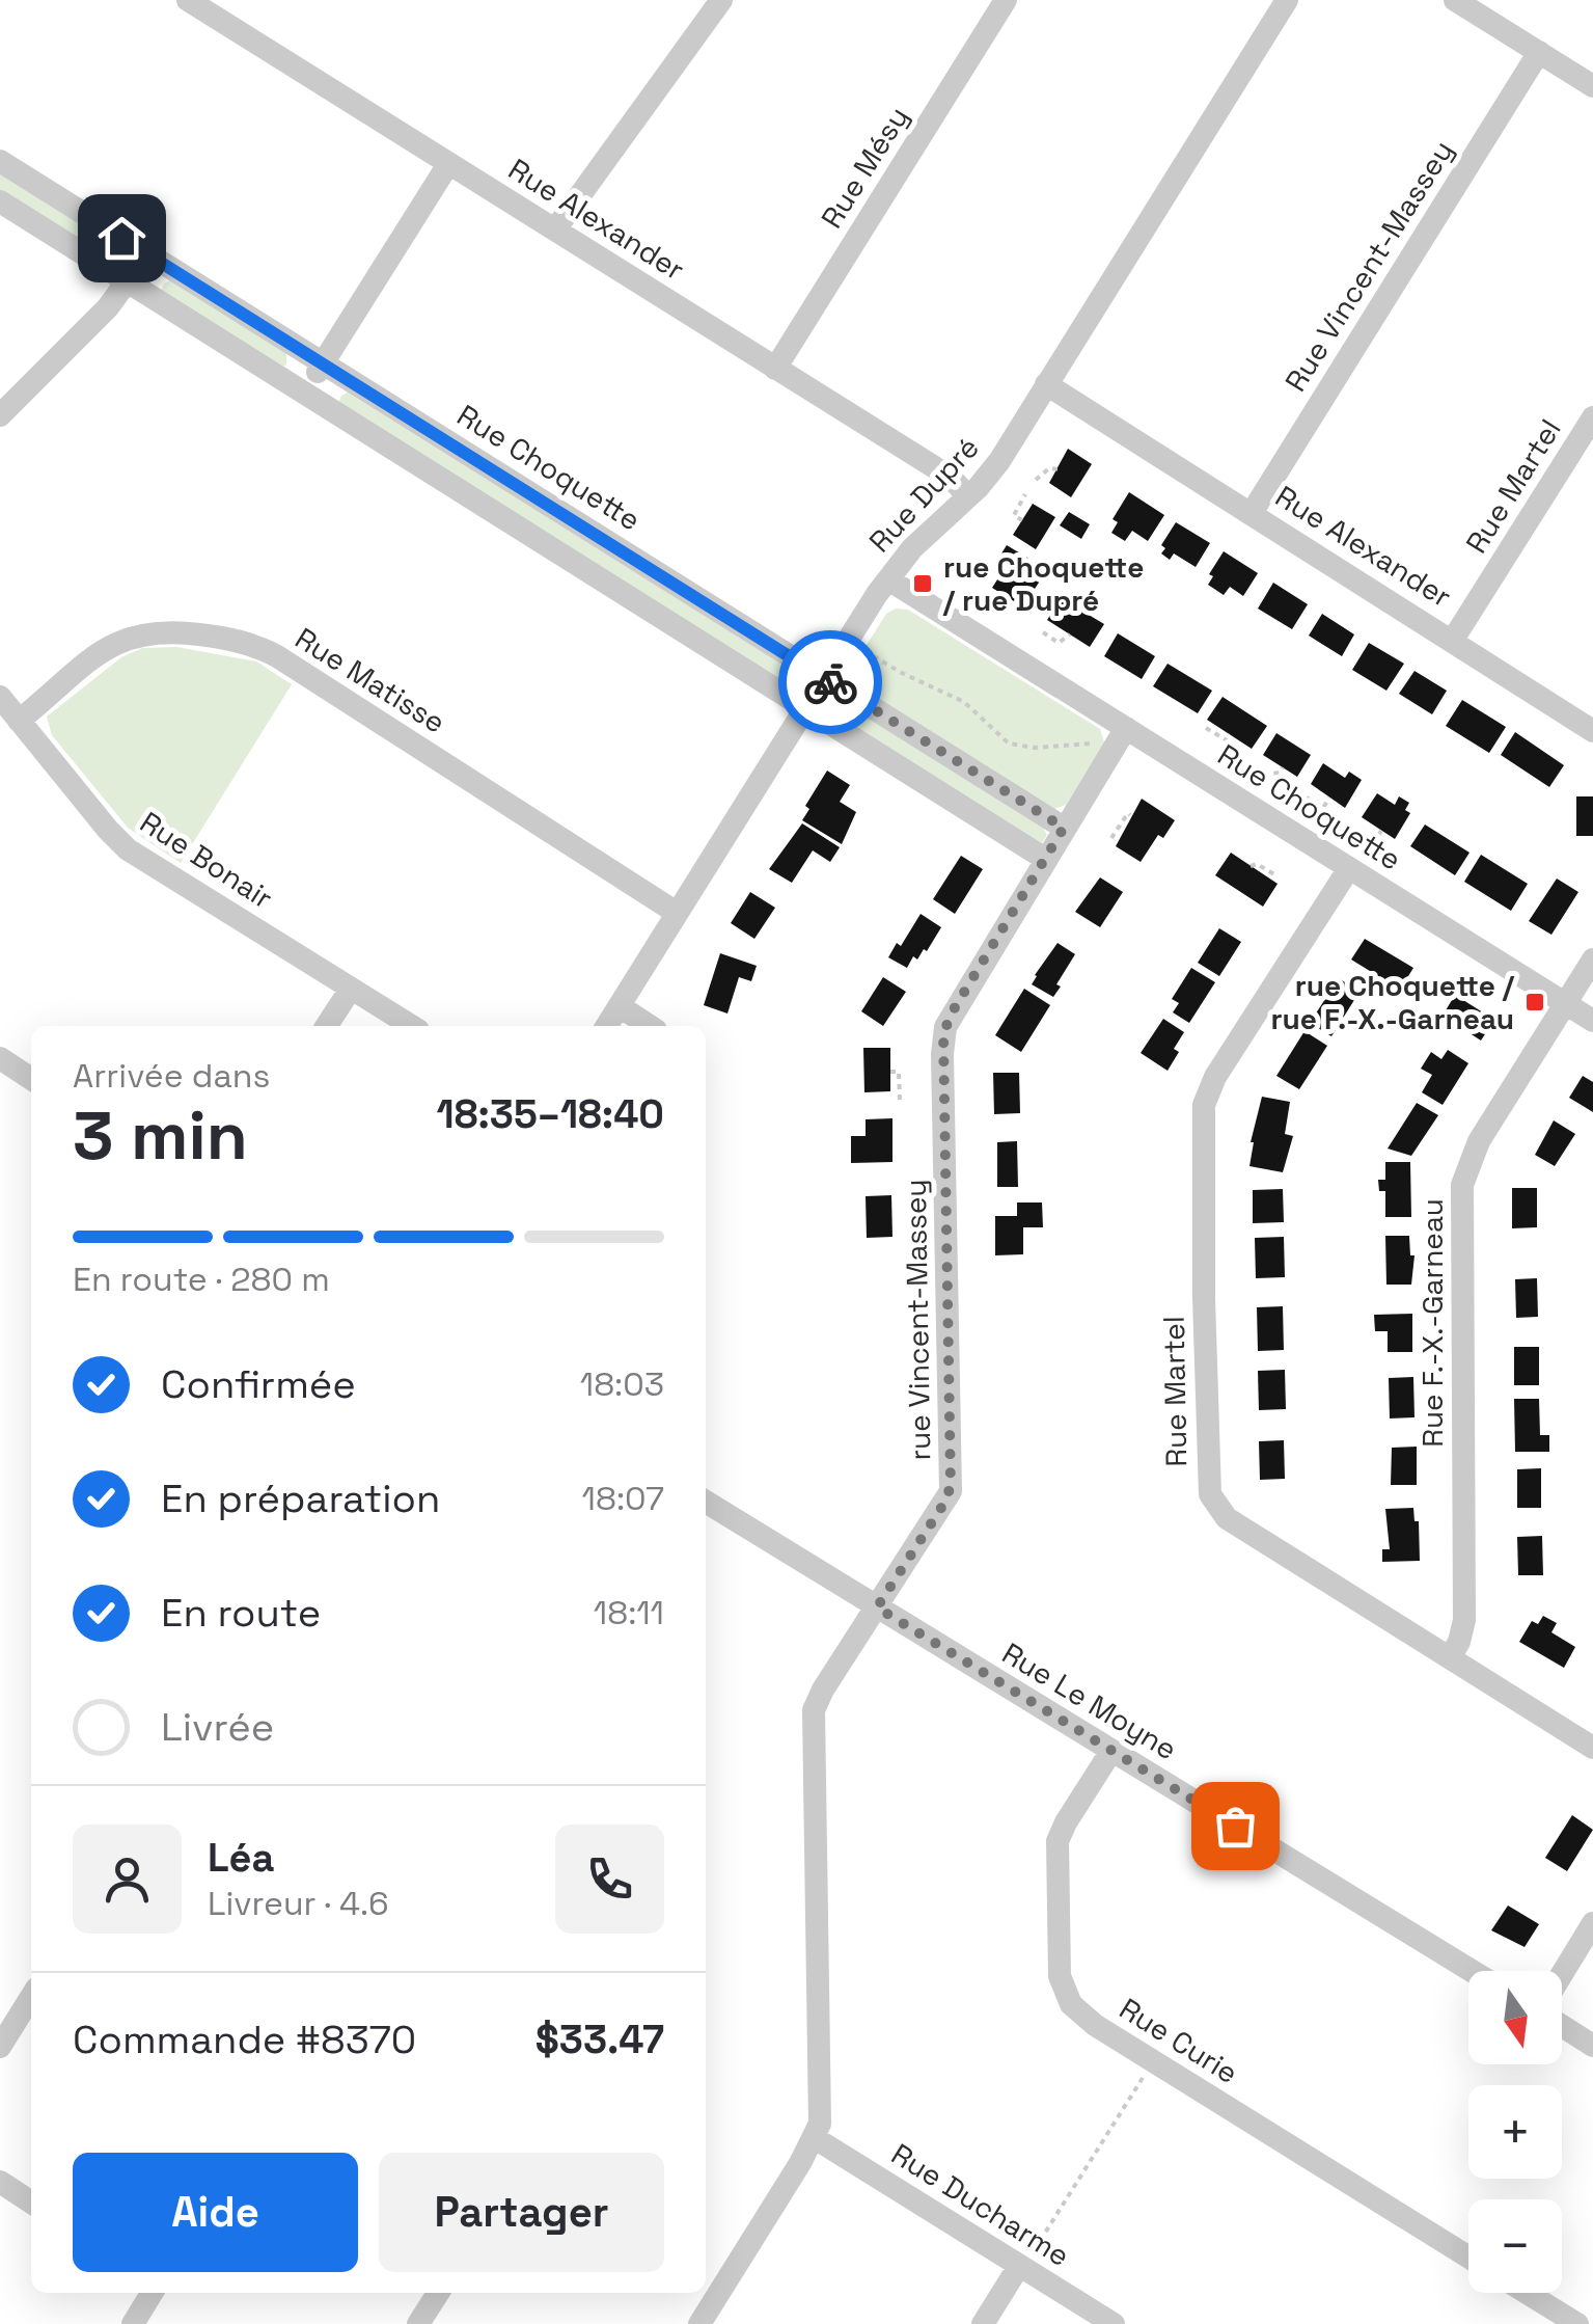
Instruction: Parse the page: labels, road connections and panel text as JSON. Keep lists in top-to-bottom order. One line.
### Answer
{"streets":{"street":["Rue Mésy","Rue Alexander","Rue Vincent-Massey","Rue Choquette","Rue Martel","Rue Dupré","Rue Matisse","Rue Bonair","rue Vincent-Massey","Rue F.-X.-Garneau","Rue Le Moyne","Rue Curie","Rue Ducharme"]},"crossings":[["Rue Mésy","Rue Alexander"],["Rue Alexander","Rue Vincent-Massey"],["Rue Alexander","Rue Martel"],["Rue Alexander","Rue Dupré"],["Rue Choquette","Rue Martel"],["Rue Choquette","Rue Dupré"],["Rue Choquette","rue Vincent-Massey"],["Rue Choquette","Rue F.-X.-Garneau"],["Rue Martel","Rue F.-X.-Garneau"],["Rue Dupré","Rue Matisse"],["Rue Matisse","Rue Bonair"],["rue Vincent-Massey","Rue Le Moyne"],["rue Vincent-Massey","Rue Ducharme"],["Rue Le Moyne","Rue Curie"]],"places":{"transit":["rue Choquette / rue Dupré","rue Choquette / rue F.-X.-Garneau"]},"north":"bottom","page":{"heading":["3 min","Arrivée dans","18:35–18:40"],"panel":["Léa","Livreur · 4.6","Commande #8370","$33.47"],"bar":"En route · 280 m","list":[["Confirmée","18:03"],["En préparation","18:07"],["En route","18:11"],"Livrée"],"map_buttons":["+","−"],"buttons":["Aide","Partager"]}}
